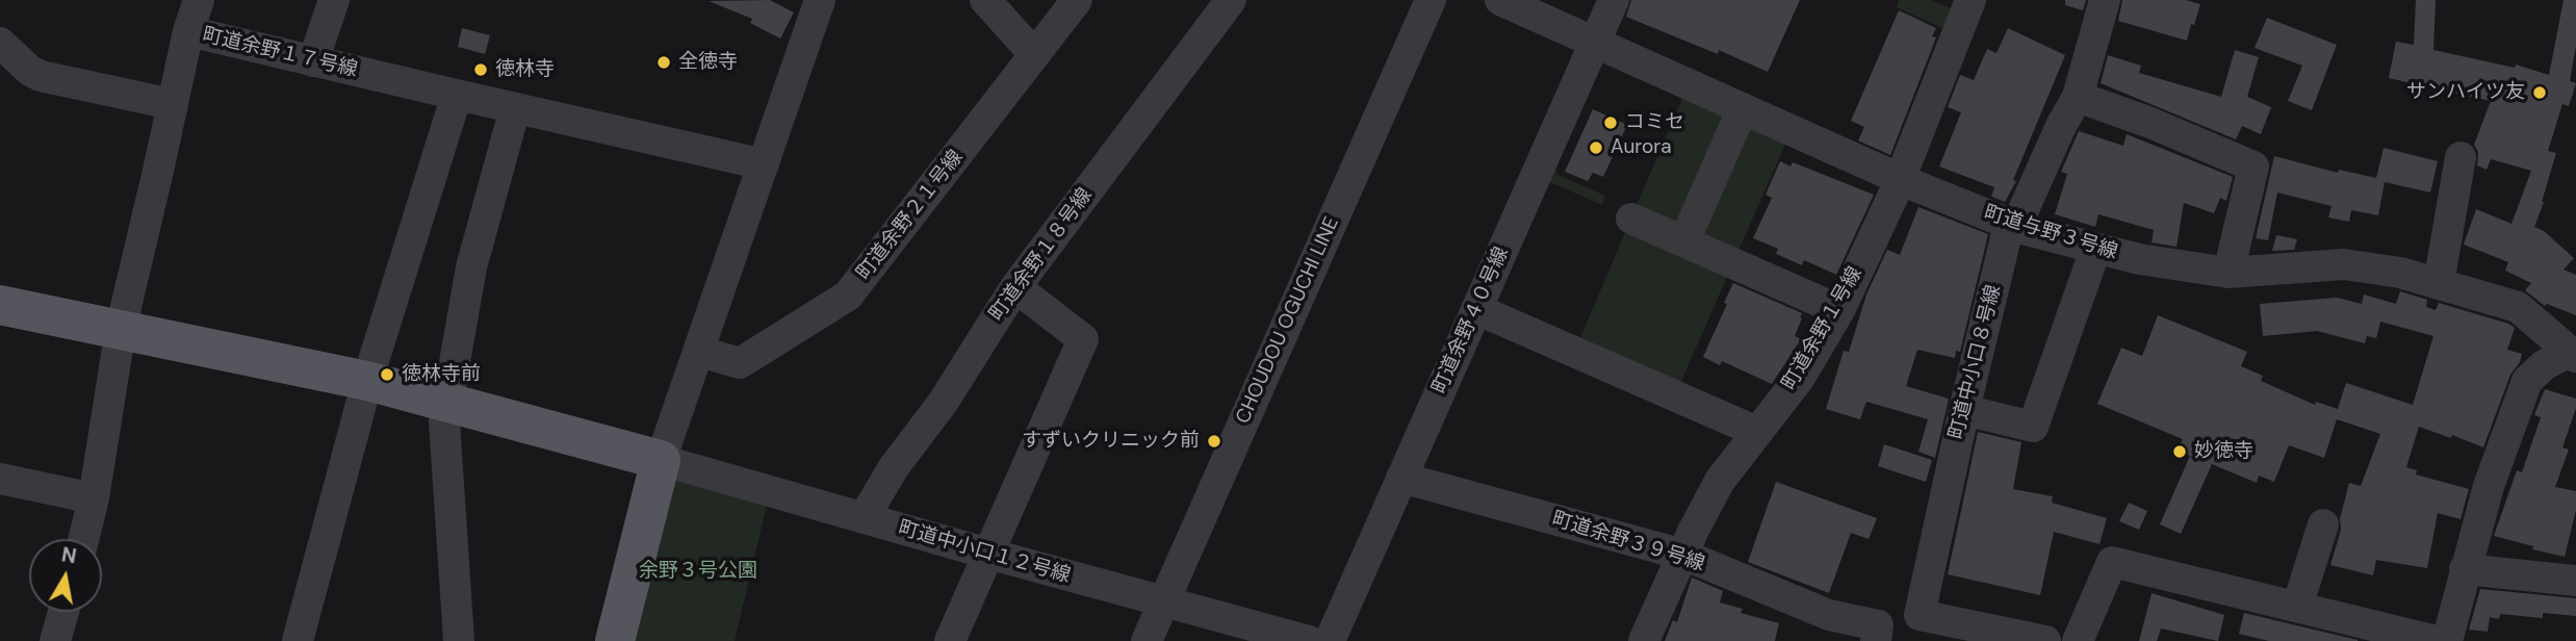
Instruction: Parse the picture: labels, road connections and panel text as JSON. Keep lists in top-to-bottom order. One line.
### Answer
{"streets":{"street":["町道余野１７号線","町道余野２１号線","町道与野３号線","町道余野１８号線","CHOUDOU OGUCHI LINE","町道余野４０号線","町道余野１号線","町道中小口８号線","町道余野３９号線","町道中小口１２号線"]},"crossings":[["町道与野３号線","町道余野４０号線"],["町道与野３号線","町道余野１号線"],["町道与野３号線","町道中小口８号線"],["町道余野１８号線","町道中小口１２号線"],["CHOUDOU OGUCHI LINE","町道中小口１２号線"],["町道余野４０号線","町道余野３９号線"],["町道余野１号線","町道余野３９号線"]],"parks":["余野３号公園"],"places":["全徳寺","徳林寺","サンハイツ友","コミセ","Aurora","徳林寺前","すずいクリニック前","妙徳寺"],"north":"top"}
